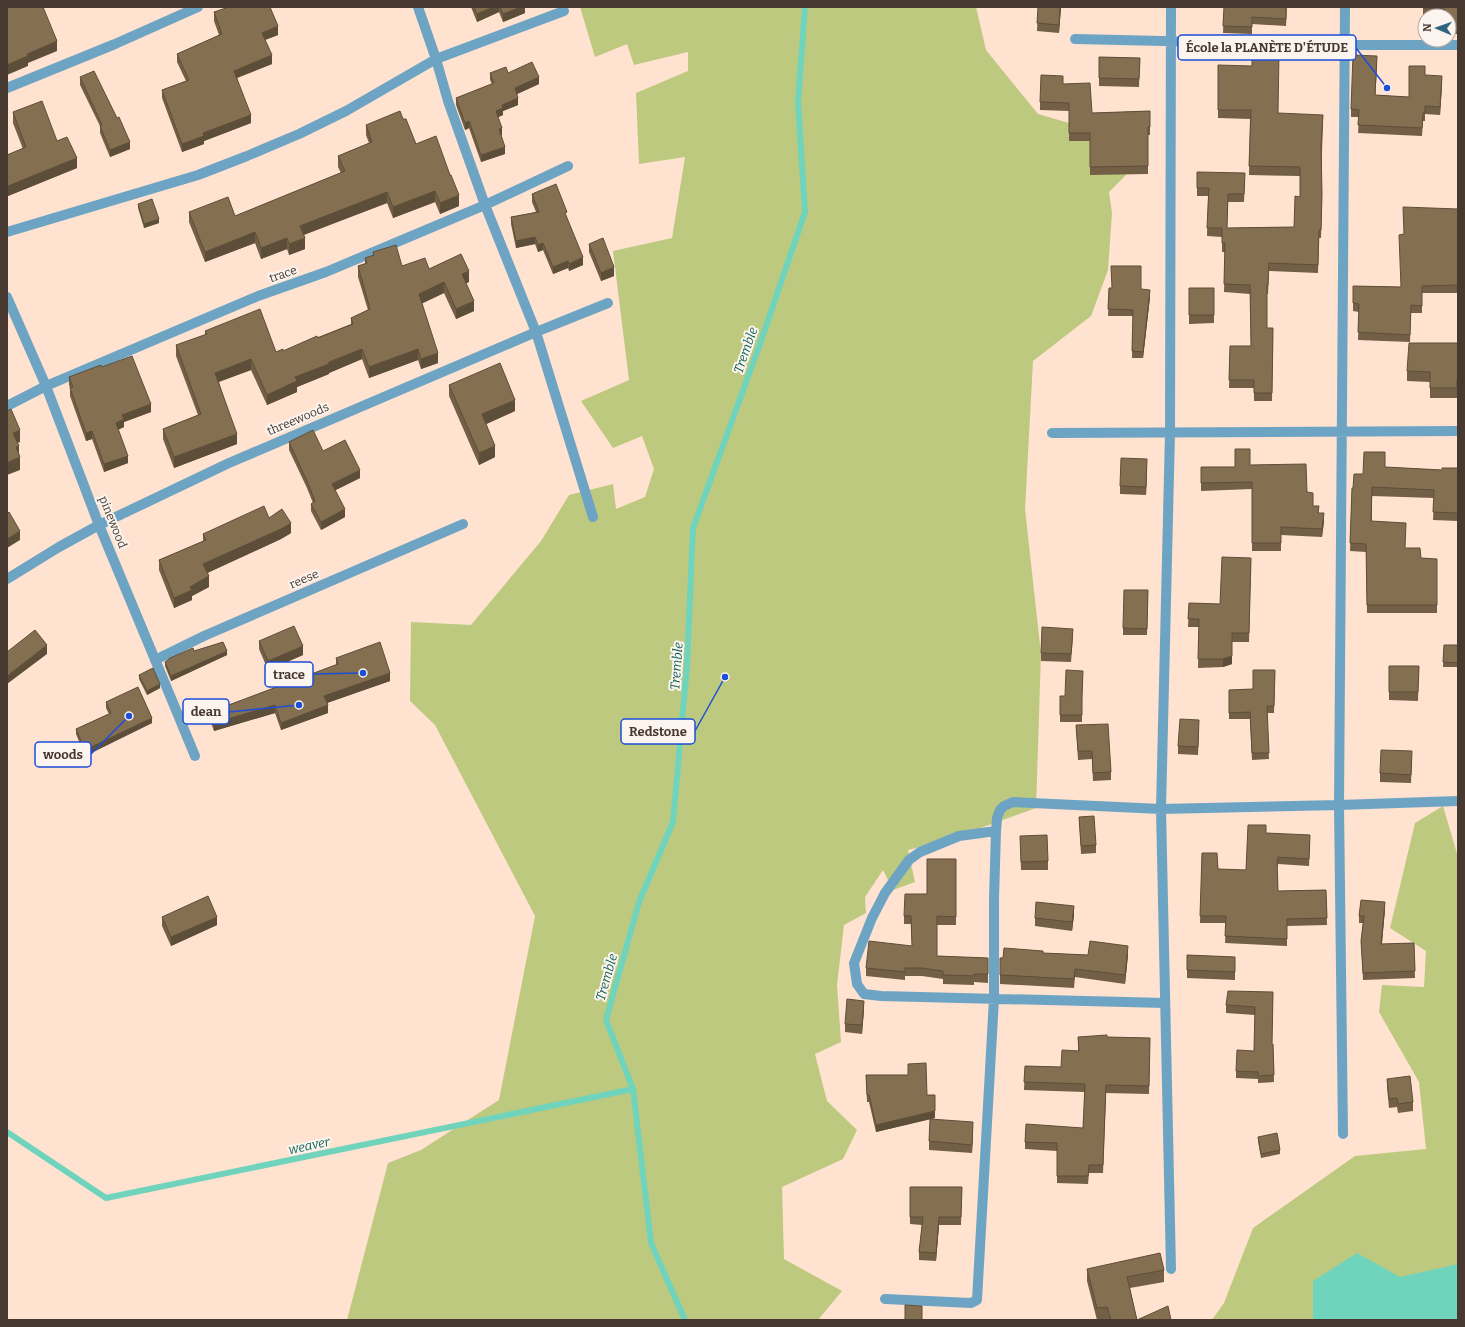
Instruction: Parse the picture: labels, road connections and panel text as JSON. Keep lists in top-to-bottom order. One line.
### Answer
{"streets":{"street":["trace","threewoods","pinewood","reese"]},"crossings":[["trace","pinewood"],["threewoods","pinewood"],["pinewood","reese"]],"water":["Tremble","weaver"],"places":["École la PLANÈTE D'ÉTUDE","trace","Redstone","dean","woods"],"north":"left"}
